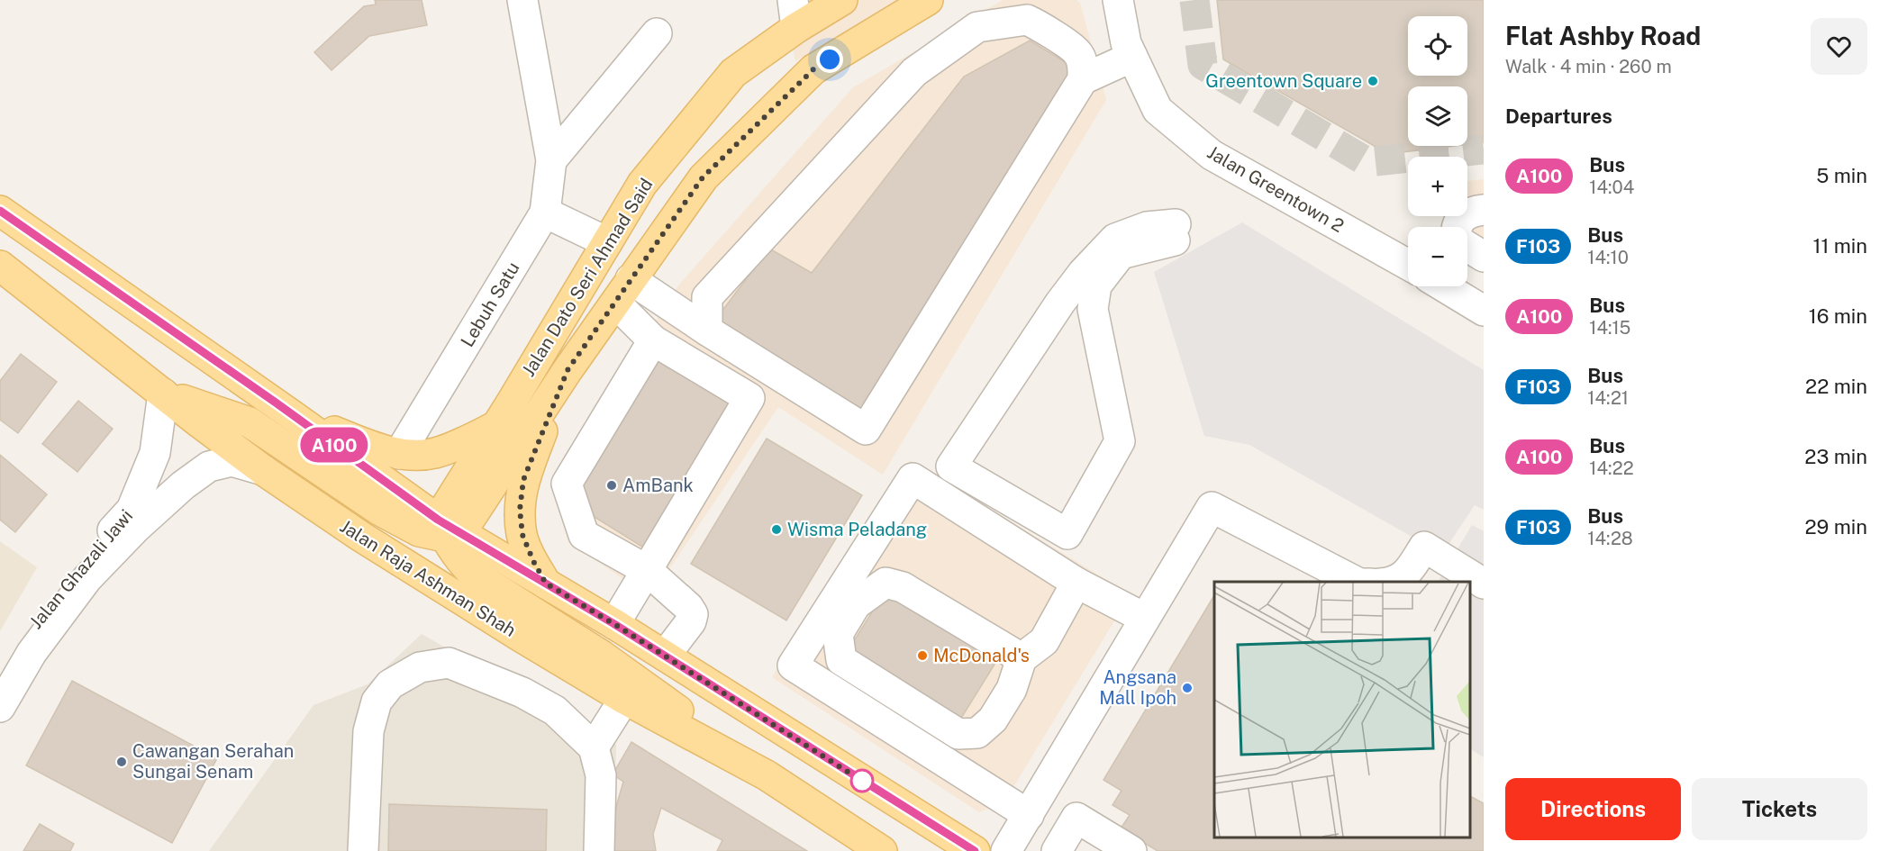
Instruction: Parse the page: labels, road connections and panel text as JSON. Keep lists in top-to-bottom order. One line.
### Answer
{"streets":{"main road":["Jalan Dato Seri Ahmad Said","Jalan Raja Ashman Shah"],"street":["Jalan Greentown 2","Lebuh Satu","Jalan Ghazali Jawi"]},"crossings":[["Jalan Ghazali Jawi","Jalan Raja Ashman Shah"]],"places":["Greentown Square","AmBank","Wisma Peladang","McDonald's","Angsana Mall Ipoh","Cawangan Serahan Sungai Senam"],"lines":["bus line A100"],"page":{"on_map":"A100","heading":[["Flat Ashby Road","Walk · 4 min · 260 m"],"Departures"],"map_buttons":["+","−"],"list":[{"mark":"A100","name":"Bus","note":"14:04","value":"5 min"},{"mark":"F103","name":"Bus","note":"14:10","value":"11 min"},{"mark":"A100","name":"Bus","note":"14:15","value":"16 min"},{"mark":"F103","name":"Bus","note":"14:21","value":"22 min"},{"mark":"A100","name":"Bus","note":"14:22","value":"23 min"},{"mark":"F103","name":"Bus","note":"14:28","value":"29 min"}],"buttons":["Directions","Tickets"]}}
